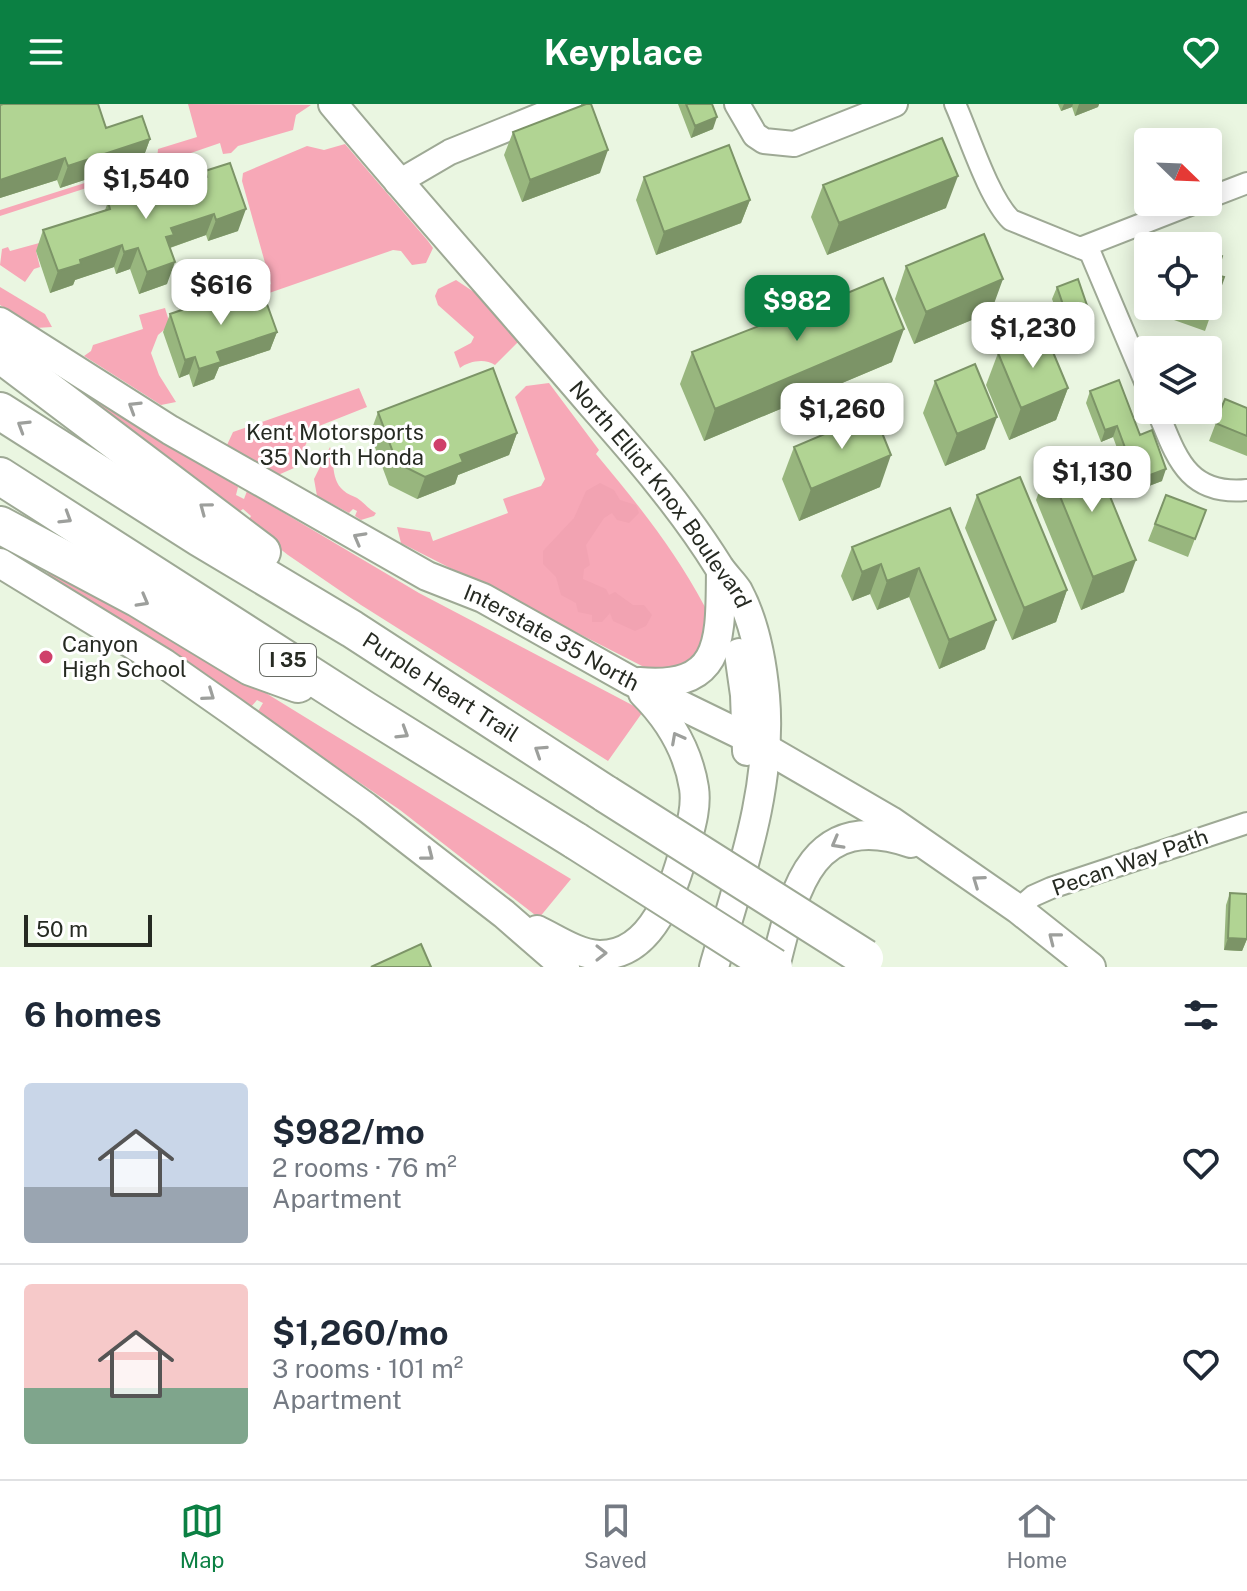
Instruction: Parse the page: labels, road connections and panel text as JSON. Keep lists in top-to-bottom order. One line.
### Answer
{"streets":{"highway":["I 35","Purple Heart Trail"],"main road":["North Elliot Knox Boulevard","Interstate 35 North"],"street":["Pecan Way Path"]},"crossings":[["North Elliot Knox Boulevard","Interstate 35 North"],["Interstate 35 North","Pecan Way Path"]],"places":["Kent Motorsports 35 North Honda","Canyon High School"],"scale_bar":"50 m","north":"bottom right","page":{"header":"Keyplace","price":["$1,540","$616","$982","$1,230","$1,260","$1,130"],"scale":"50 m","heading":"6 homes","list":[{"name":"$982/mo","note":"2 rooms · 76 m² · Apartment"},{"name":"$1,260/mo","note":"3 rooms · 101 m² · Apartment"}],"tabs":["Map","Saved","Home"]}}
